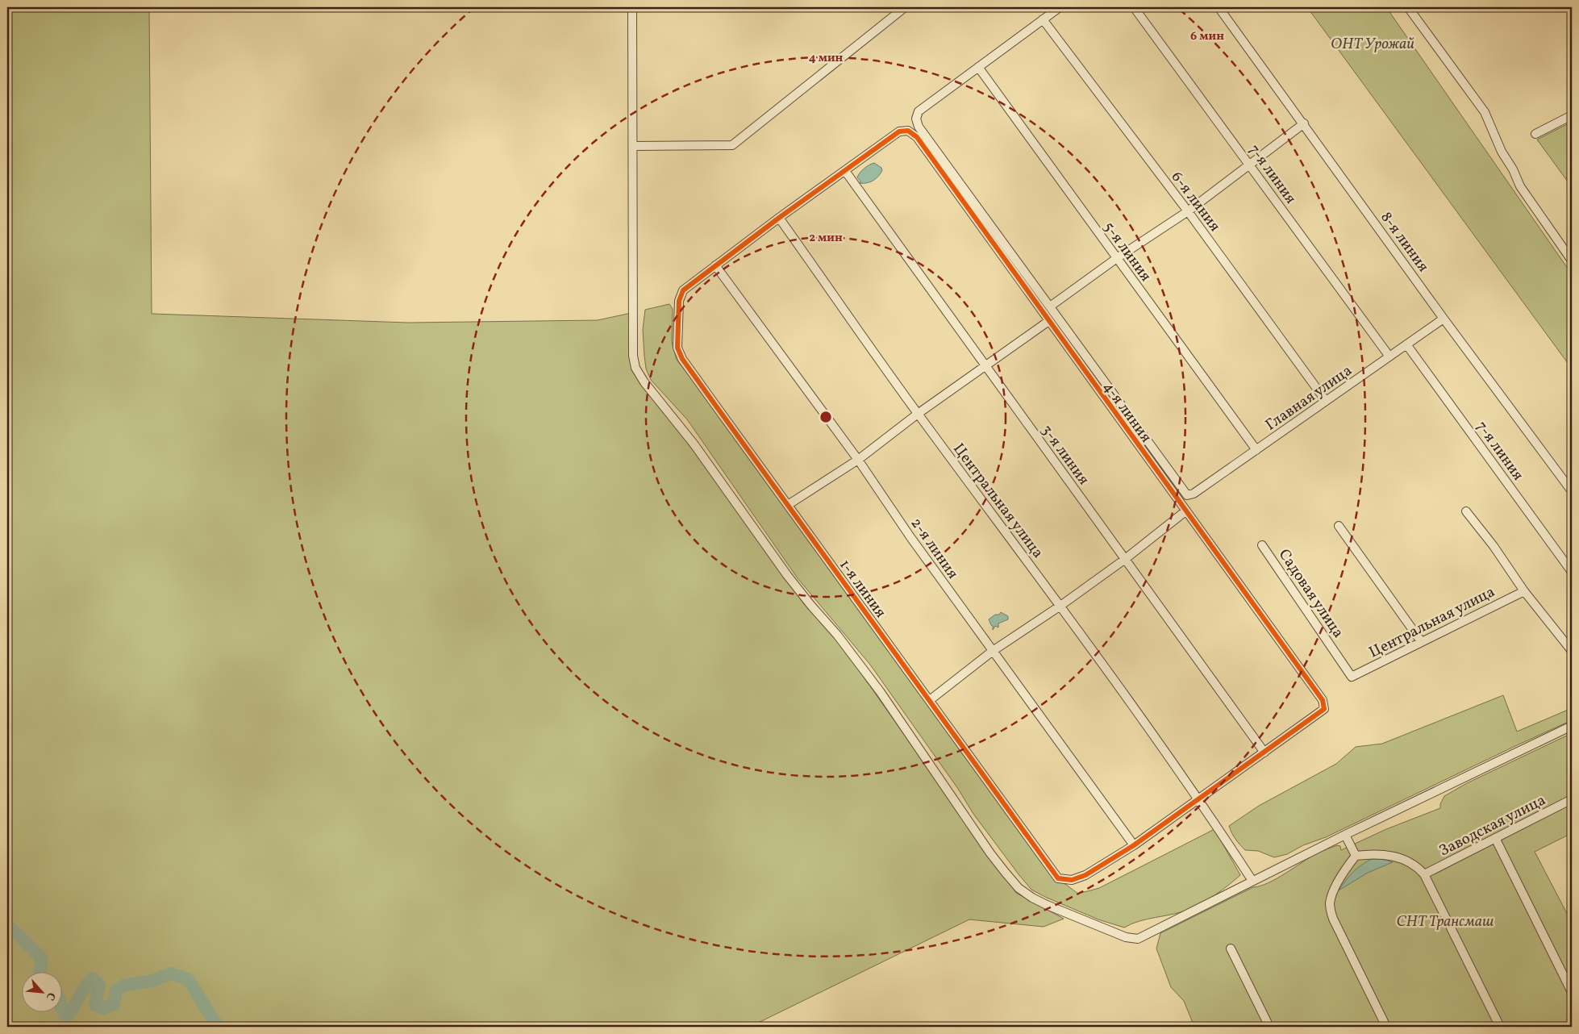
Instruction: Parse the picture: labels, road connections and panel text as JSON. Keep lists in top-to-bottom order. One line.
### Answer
{"streets":{"street":["7-я линия","6-я линия","8-я линия","5-я линия","Главная улица","4-я линия","3-я линия","Центральная улица","2-я линия","1-я линия","Садовая улица","Заводская улица"]},"crossings":[["7-я линия","Главная улица"],["6-я линия","Главная улица"],["8-я линия","Главная улица"],["5-я линия","Главная улица"],["4-я линия","3-я линия"],["Центральная улица","Садовая улица"],["2-я линия","1-я линия"]],"parks":["ОНТ Урожай","СНТ Трансмаш"],"north":"bottom right","rings":["6 мин","4 мин","2 мин"]}
